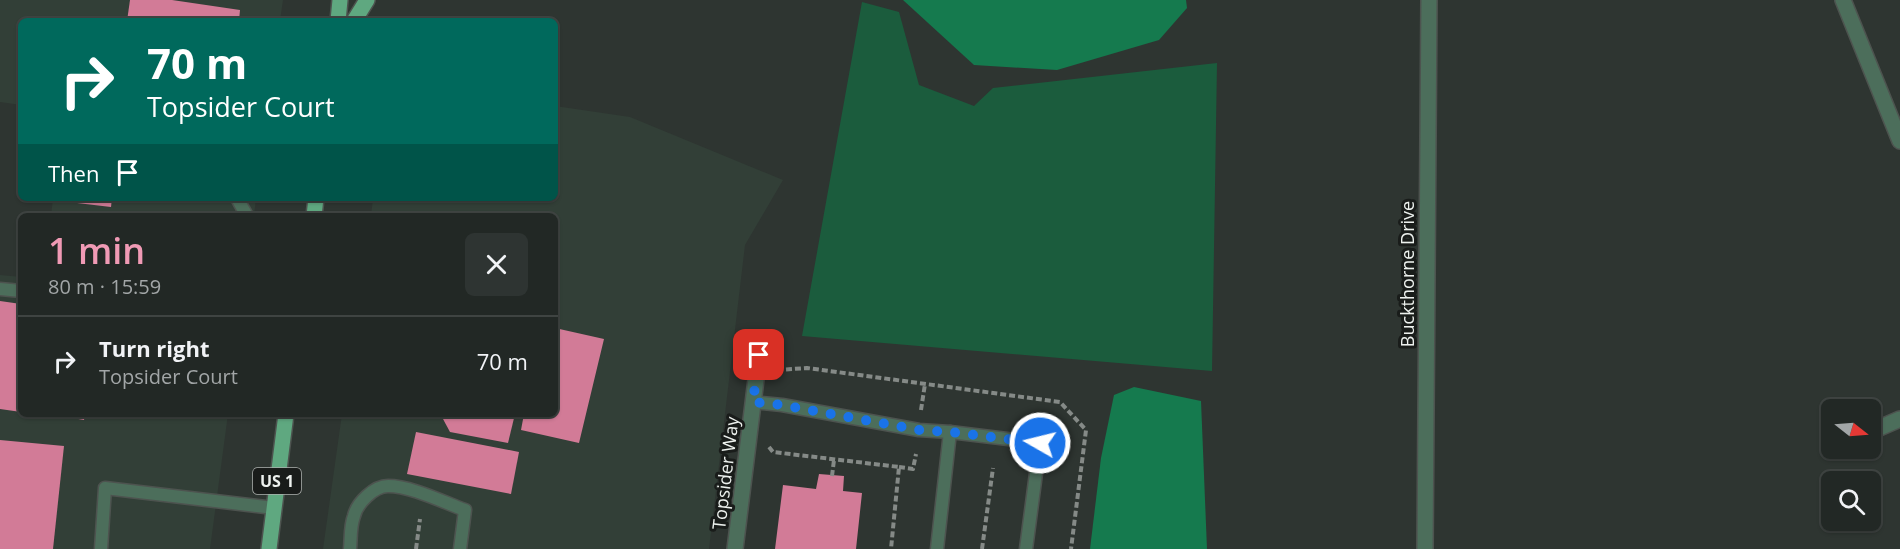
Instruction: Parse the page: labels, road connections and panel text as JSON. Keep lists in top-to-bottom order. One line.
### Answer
{"streets":{"main road":["US 1"],"street":["Buckthorne Drive","Topsider Way"]},"north":"right","page":{"turn":["70 m","Topsider Court"],"then":"Then","heading":["1 min","80 m · 15:59"],"list":[{"name":"Turn right","note":"Topsider Court","value":"70 m"}]}}
